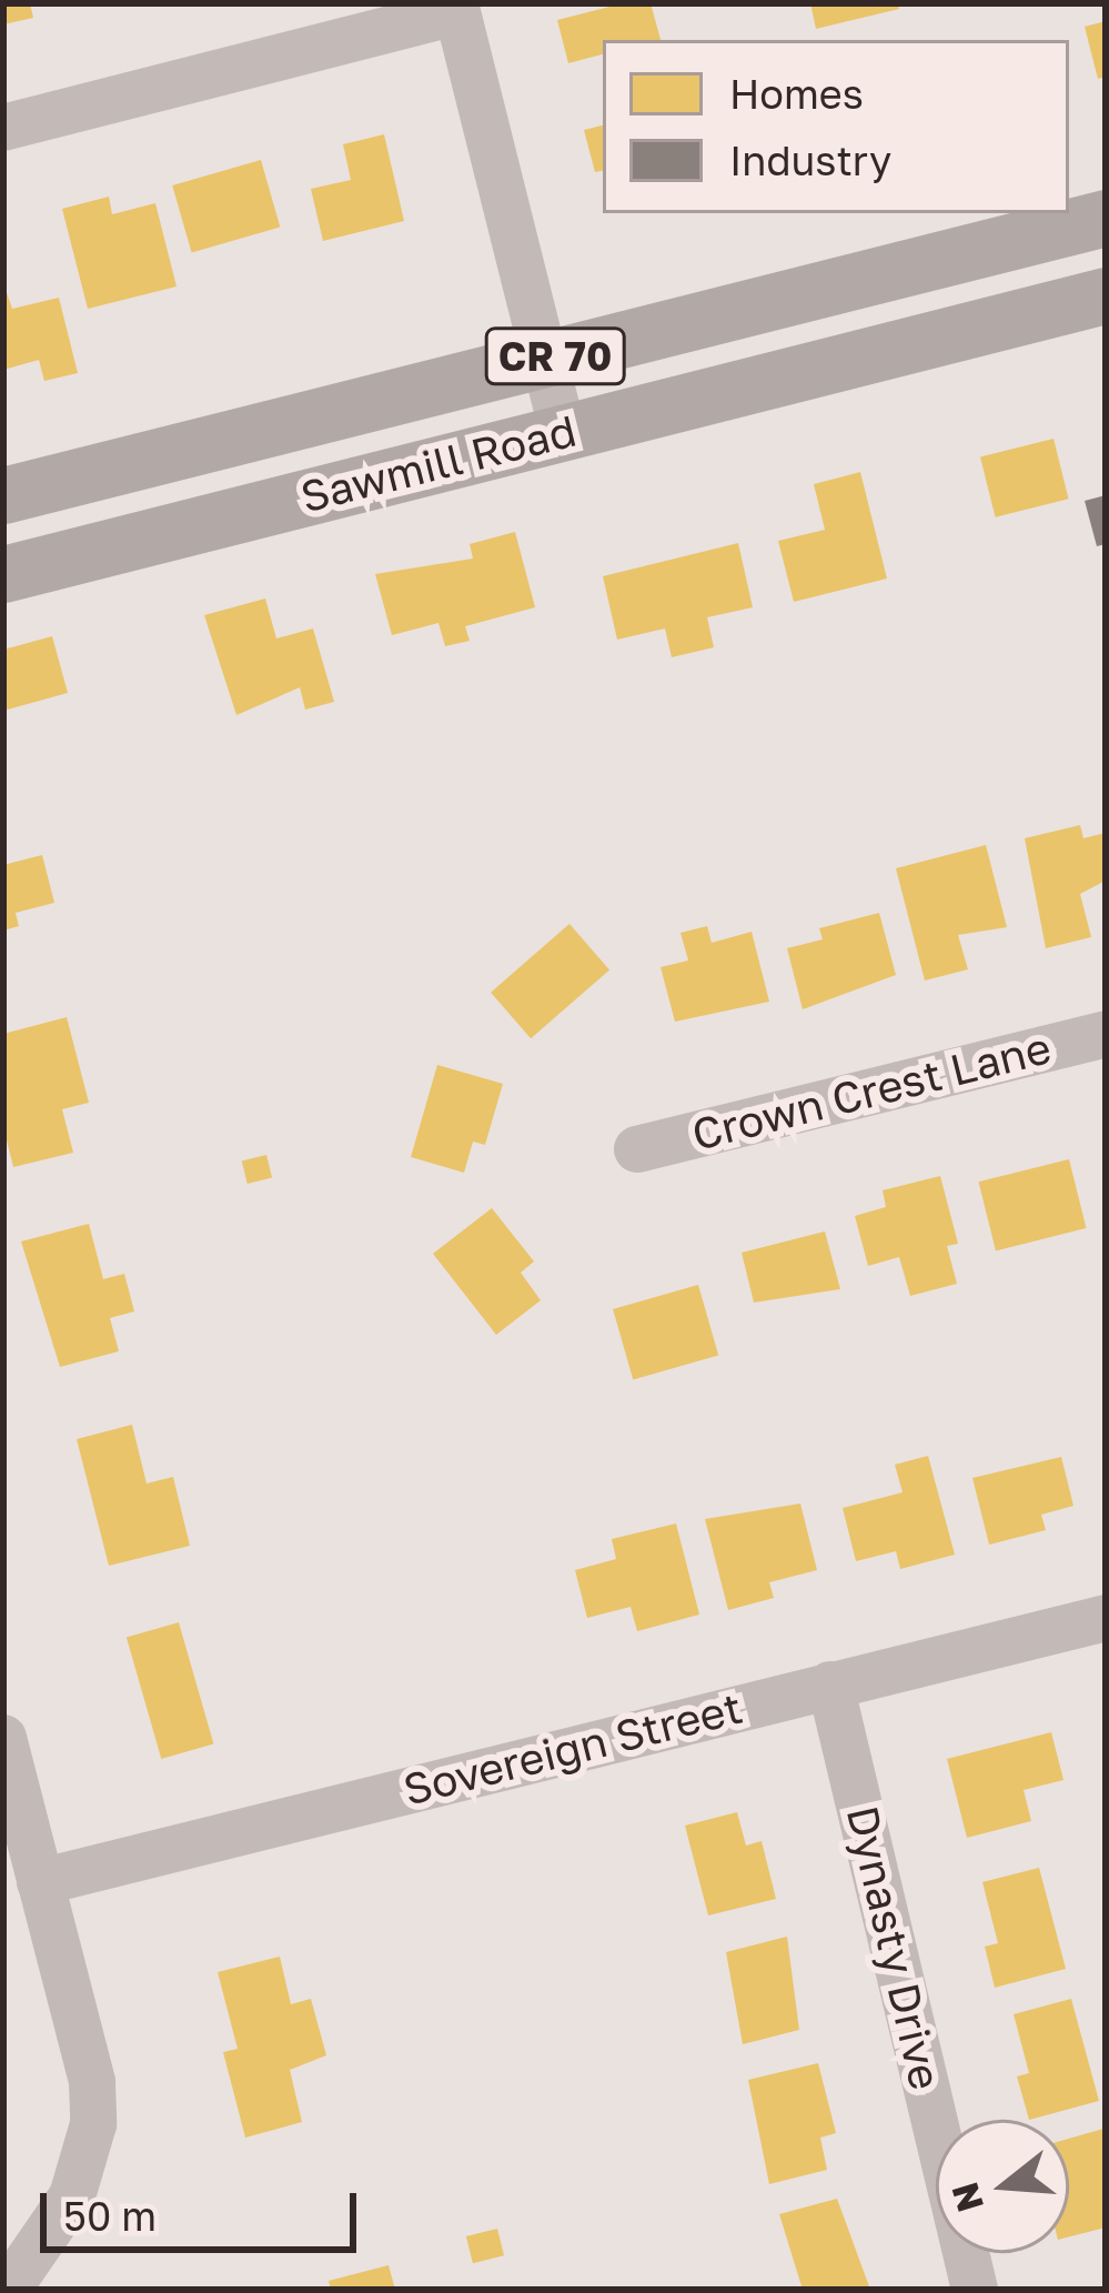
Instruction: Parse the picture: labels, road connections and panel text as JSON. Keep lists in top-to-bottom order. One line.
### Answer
{"streets":{"main road":["CR 70","Sawmill Road"],"street":["Crown Crest Lane","Sovereign Street","Dynasty Drive"]},"crossings":[["Sovereign Street","Dynasty Drive"]],"legend":["Homes","Industry"],"scale_bar":"50 m","north":"left"}
